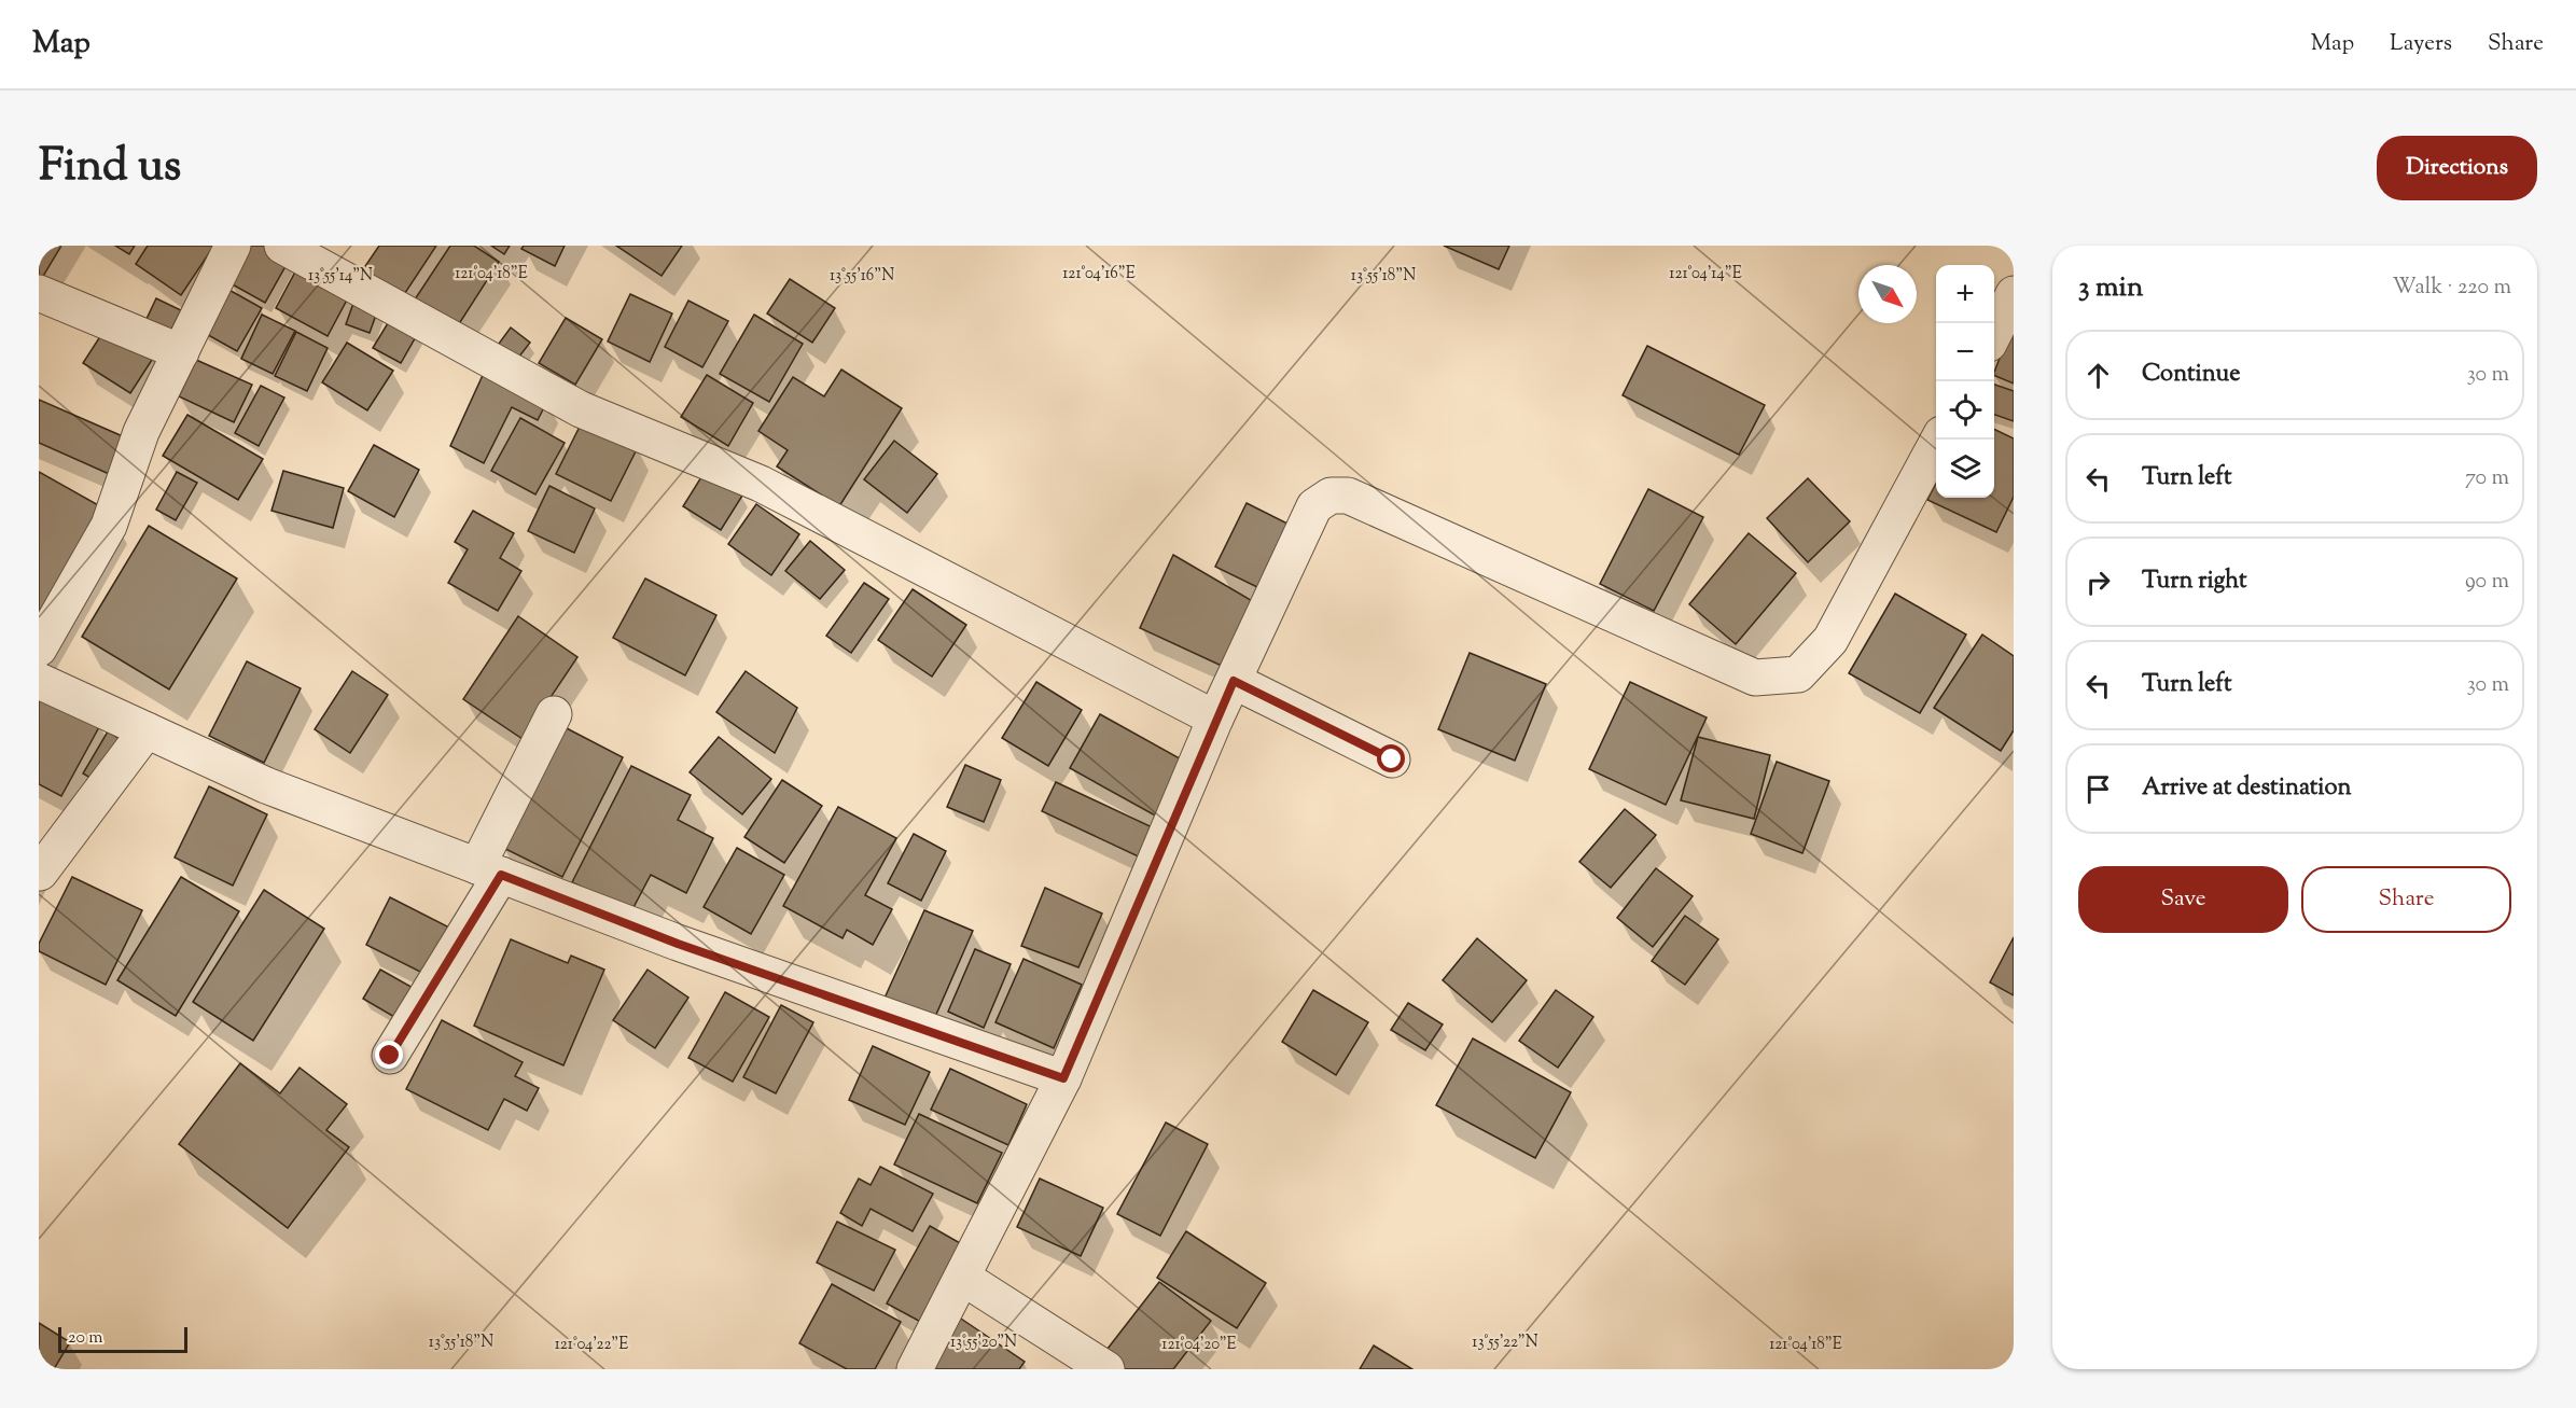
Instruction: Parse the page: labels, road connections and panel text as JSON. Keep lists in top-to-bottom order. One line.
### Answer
{"scale_bar":"20 m","north":"bottom right","page":{"header":"Map","nav":["Map","Layers","Share"],"title":"Find us","buttons":["Directions",["Save","Share"]],"heading":["3 min","Walk · 220 m"],"map_buttons":["+","−"],"list":[["Continue","30 m"],["Turn left","70 m"],["Turn right","90 m"],["Turn left","30 m"],"Arrive at destination"],"scale":"20 m"},"coordinates":["121°04'18\"E","121°04'16\"E","121°04'14\"E","13°55'14\"N","13°55'16\"N","13°55'18\"N","13°55'20\"N","13°55'22\"N","121°04'22\"E","121°04'20\"E"]}
